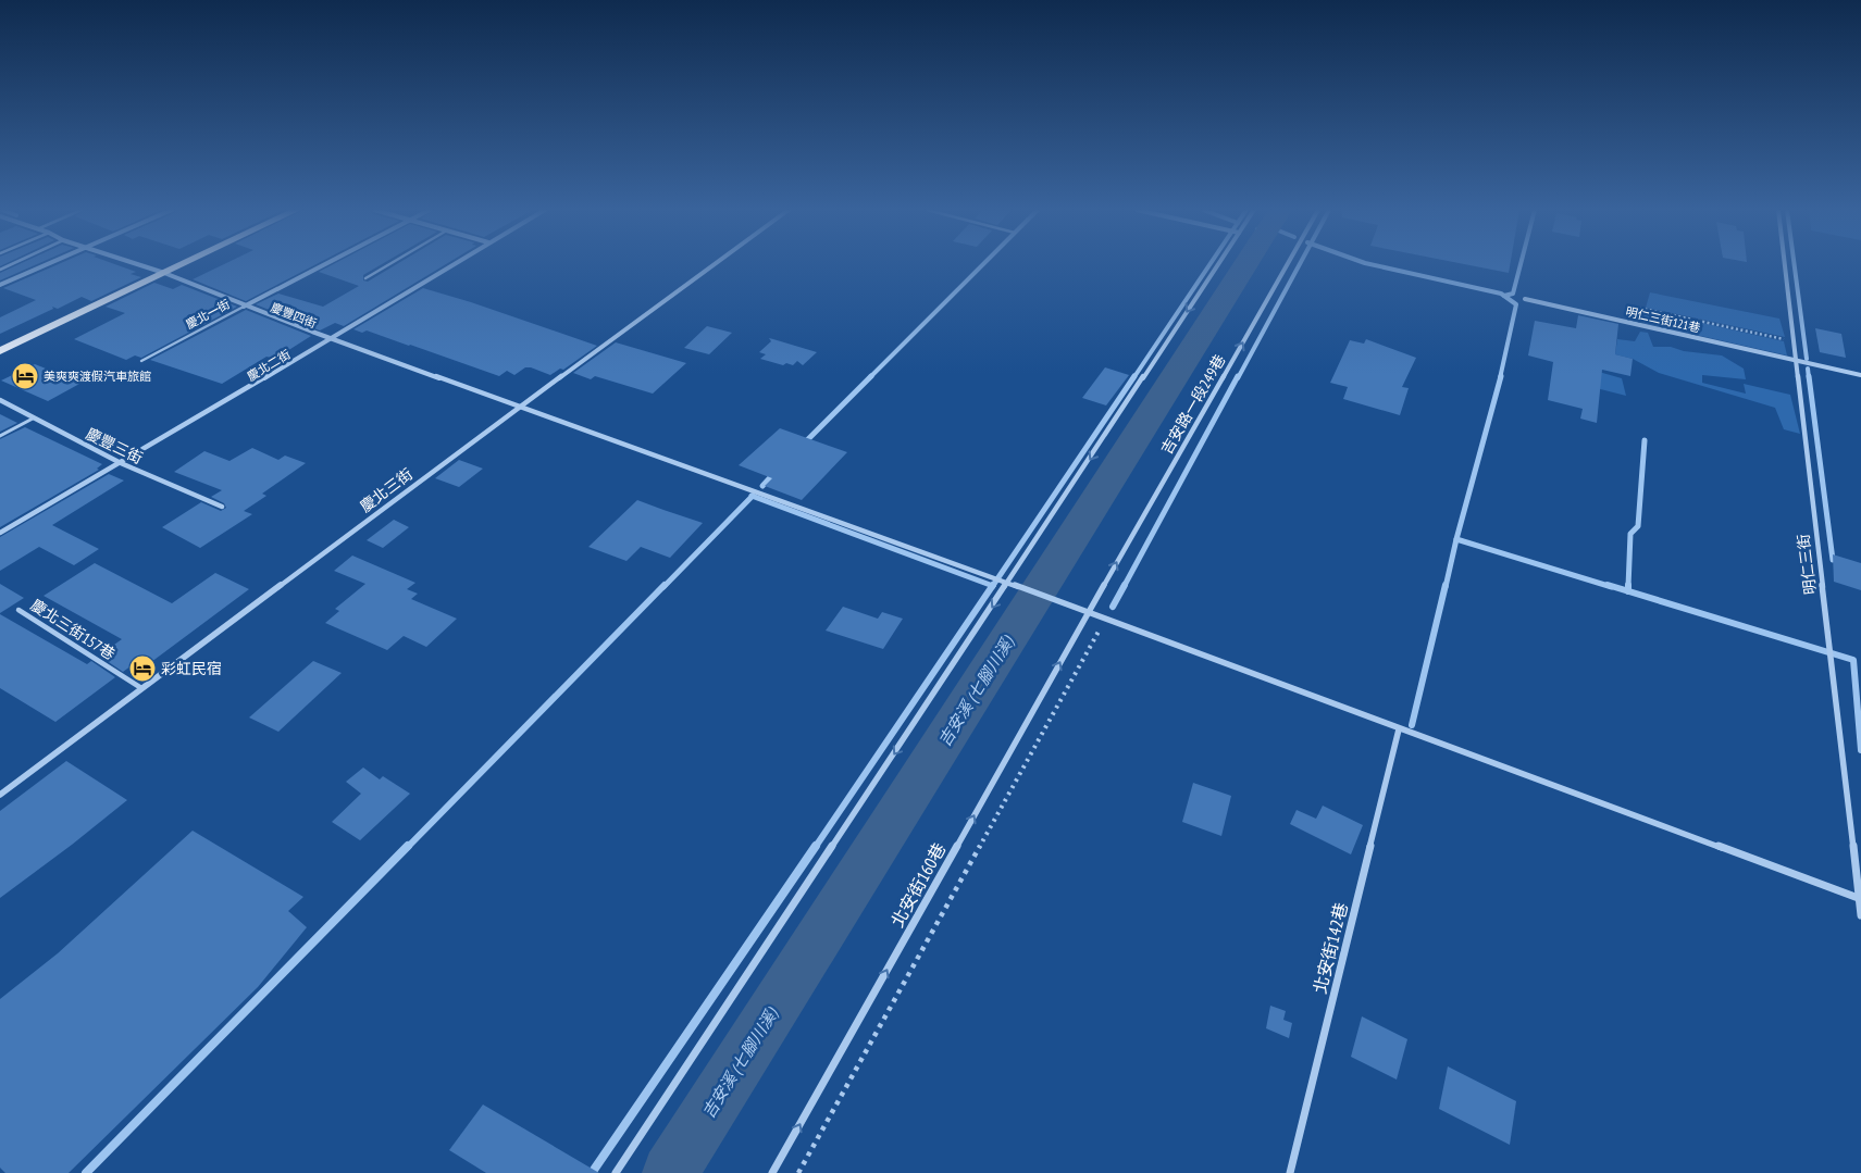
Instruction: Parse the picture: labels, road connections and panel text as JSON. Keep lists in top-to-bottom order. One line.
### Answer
{"streets":{"street":["慶北一街","慶豐四街","明仁三街121巷","慶北二街","吉安路一段249巷","慶豐三街","慶北三街","明仁三街","北安街160巷","北安街142巷"],"lane":["慶北三街157巷"]},"crossings":[["慶北一街","慶豐四街"],["慶豐四街","慶北二街"],["慶豐四街","吉安路一段249巷"],["慶豐四街","慶北三街"],["慶豐四街","明仁三街"],["慶豐四街","北安街160巷"],["慶豐四街","北安街142巷"],["明仁三街121巷","明仁三街"],["慶北二街","慶豐三街"],["吉安路一段249巷","北安街160巷"],["慶北三街","慶北三街157巷"]],"one_way":["吉安路一段249巷","北安街160巷"],"water":["吉安溪 (七腳川溪)"],"places":{"hotel":["美爽爽渡假汽車旅館","彩虹民宿"]}}
